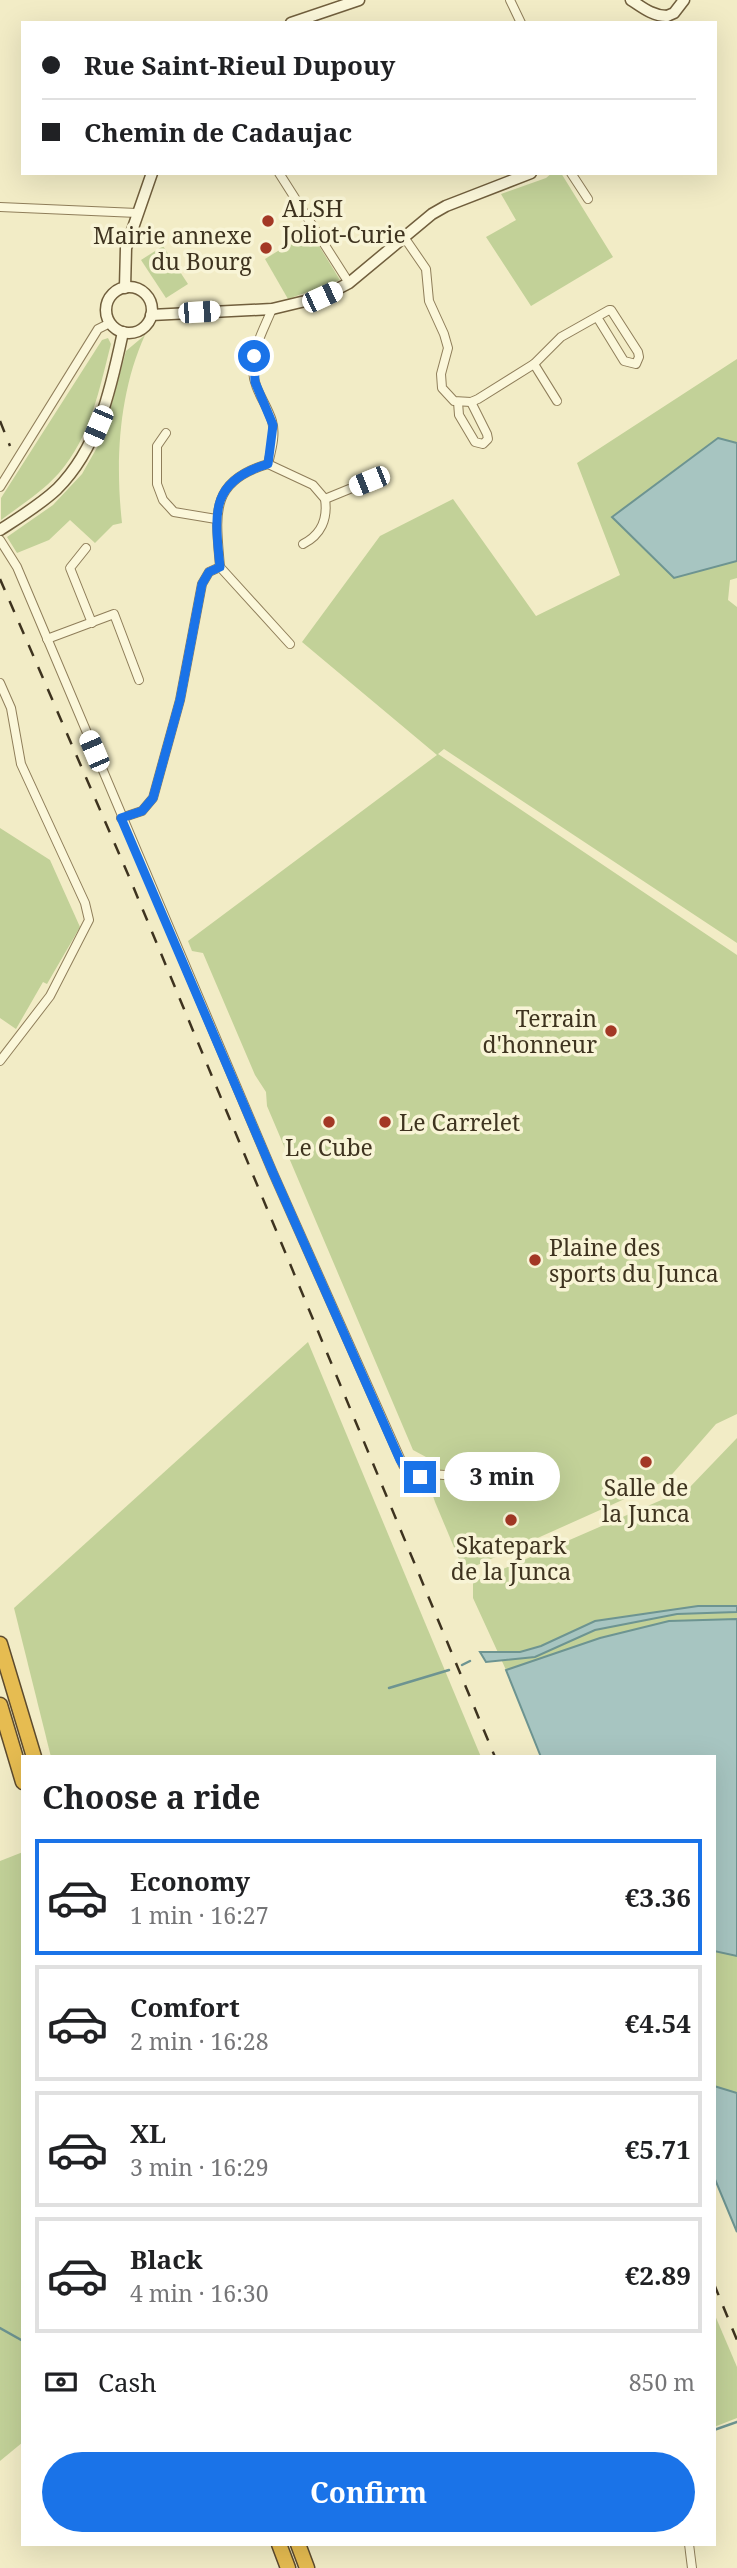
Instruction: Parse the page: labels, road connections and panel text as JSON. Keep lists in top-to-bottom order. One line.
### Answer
{"places":["ALSH Joliot-Curie","Mairie annexe du Bourg","Terrain d'honneur","Le Cube","Le Carrelet","Plaine des sports du Junca","Salle de la Junca","Skatepark de la Junca"],"page":{"banner":["Rue Saint-Rieul Dupouy","Chemin de Cadaujac"],"bubble":"3 min","heading":"Choose a ride","list":[{"name":"Economy","note":"1 min · 16:27","value":"€3.36"},{"name":"Comfort","note":"2 min · 16:28","value":"€4.54"},{"name":"XL","note":"3 min · 16:29","value":"€5.71"},{"name":"Black","note":"4 min · 16:30","value":"€2.89"}],"pay":["Cash","850 m"],"buttons":"Confirm"}}
